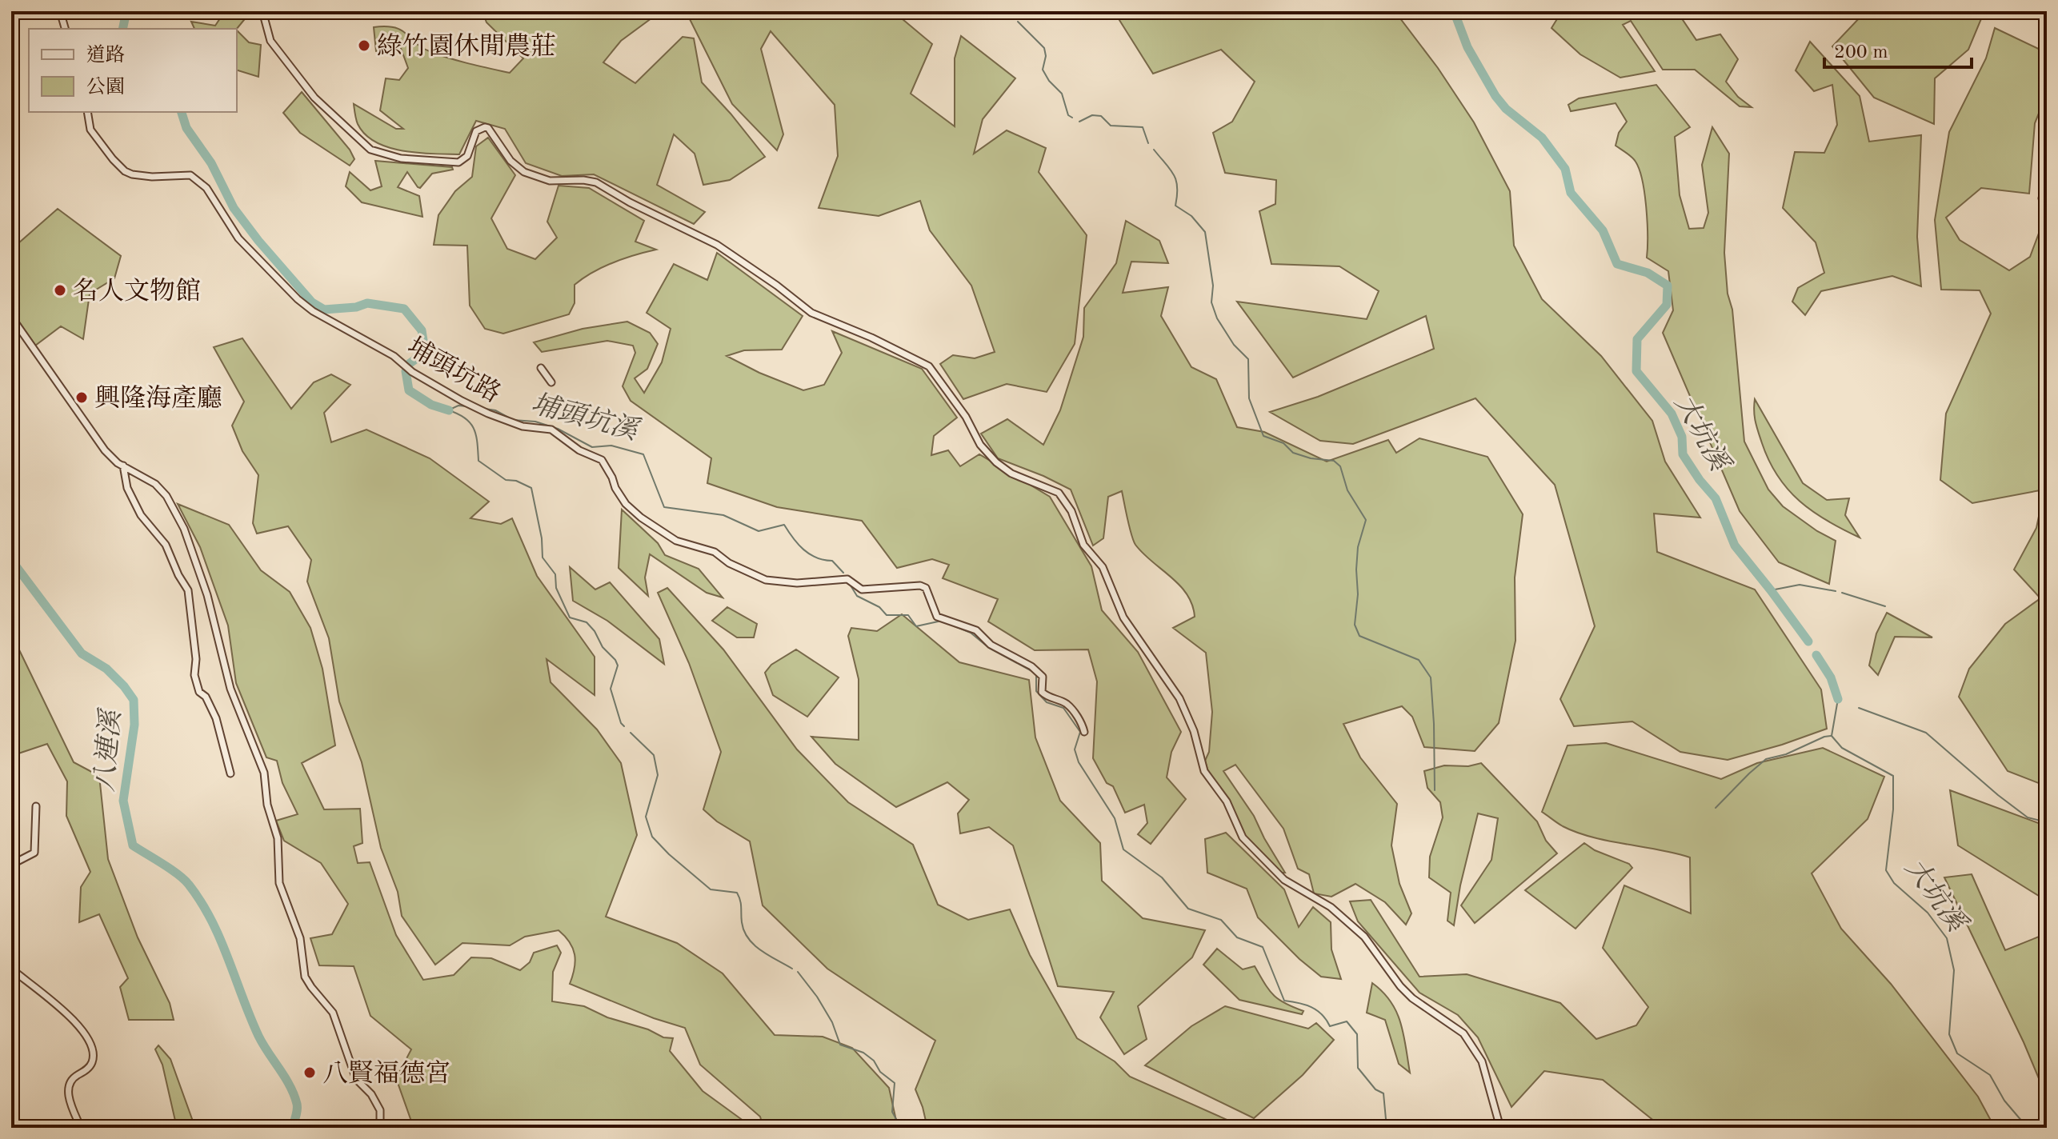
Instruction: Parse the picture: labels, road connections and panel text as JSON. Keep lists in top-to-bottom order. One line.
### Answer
{"streets":{"street":["埔頭坑路"]},"water":["埔頭坑溪","大坑溪","八連溪"],"places":["綠竹園休閒農莊","名人文物館","興隆海產廳","八賢福德宮"],"legend":["道路","公園"],"scale_bar":"200 m"}
